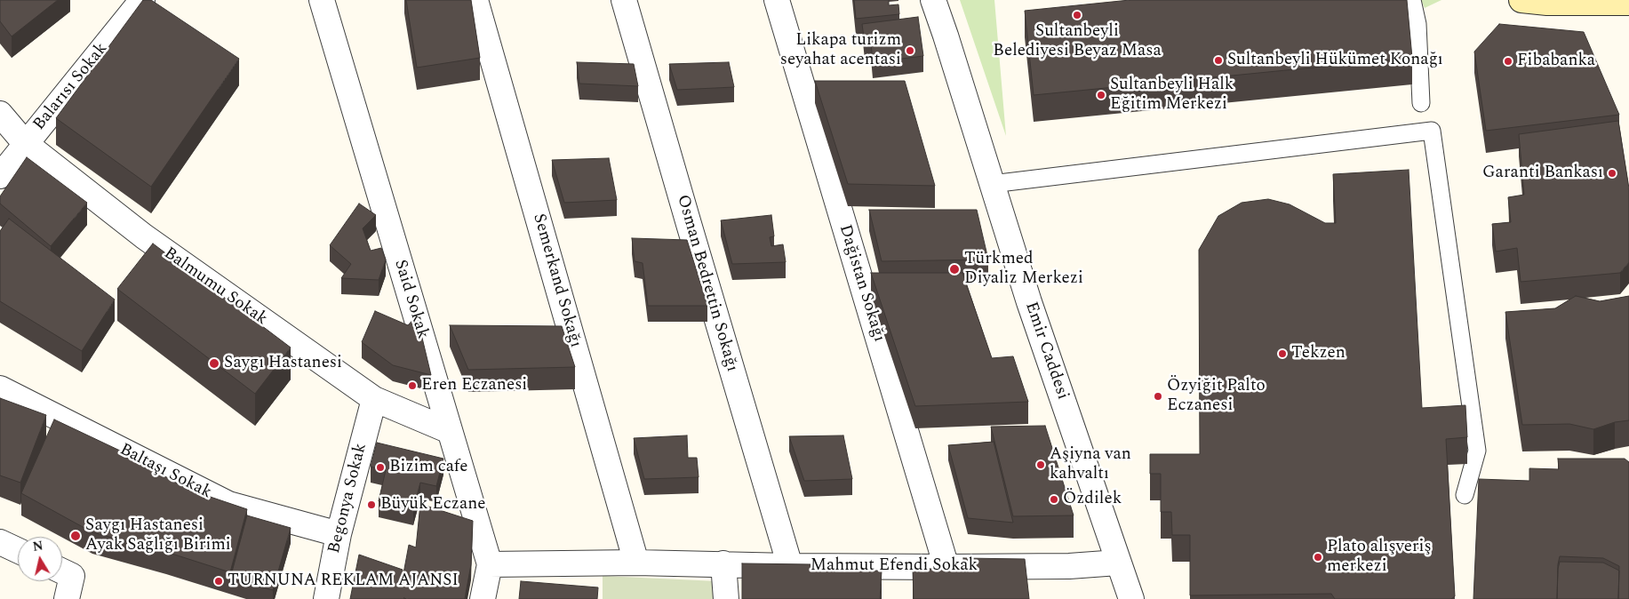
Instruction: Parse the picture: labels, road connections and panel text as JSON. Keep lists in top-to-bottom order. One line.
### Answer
{"streets":{"street":["Balarısı Sokak","Semerkand Sokağı","Osman Bedrettin Sokağı","Dağistan Sokağı","Balmumu Sokak","Said Sokak","Emir Caddesi","Baltaşı Sokak","Begonya Sokak","Mahmut Efendi Sokak"]},"crossings":[["Balarısı Sokak","Balmumu Sokak"],["Semerkand Sokağı","Mahmut Efendi Sokak"],["Osman Bedrettin Sokağı","Mahmut Efendi Sokak"],["Dağistan Sokağı","Mahmut Efendi Sokak"],["Balmumu Sokak","Said Sokak"],["Balmumu Sokak","Begonya Sokak"],["Said Sokak","Mahmut Efendi Sokak"],["Emir Caddesi","Mahmut Efendi Sokak"],["Baltaşı Sokak","Begonya Sokak"]],"places":["Sultanbeyli Belediyesi Beyaz Masa","Likapa turizm seyahat acentasi","Sultanbeyli Hükümet Konağı","Fibabanka","Sultanbeyli Halk Eğitim Merkezi","Garanti Bankası","Türkmed Diyaliz Merkezi","Tekzen","Saygı Hastanesi","Eren Eczanesi","Özyiğit Palto Eczanesi","Aşiyna van kahvaltı","Bizim cafe","Özdilek","Büyük Eczane","Saygı Hastanesi Ayak Sağlığı Birimi","Plato alışveriş merkezi","TURNUNA REKLAM AJANSI"],"north":"top"}
